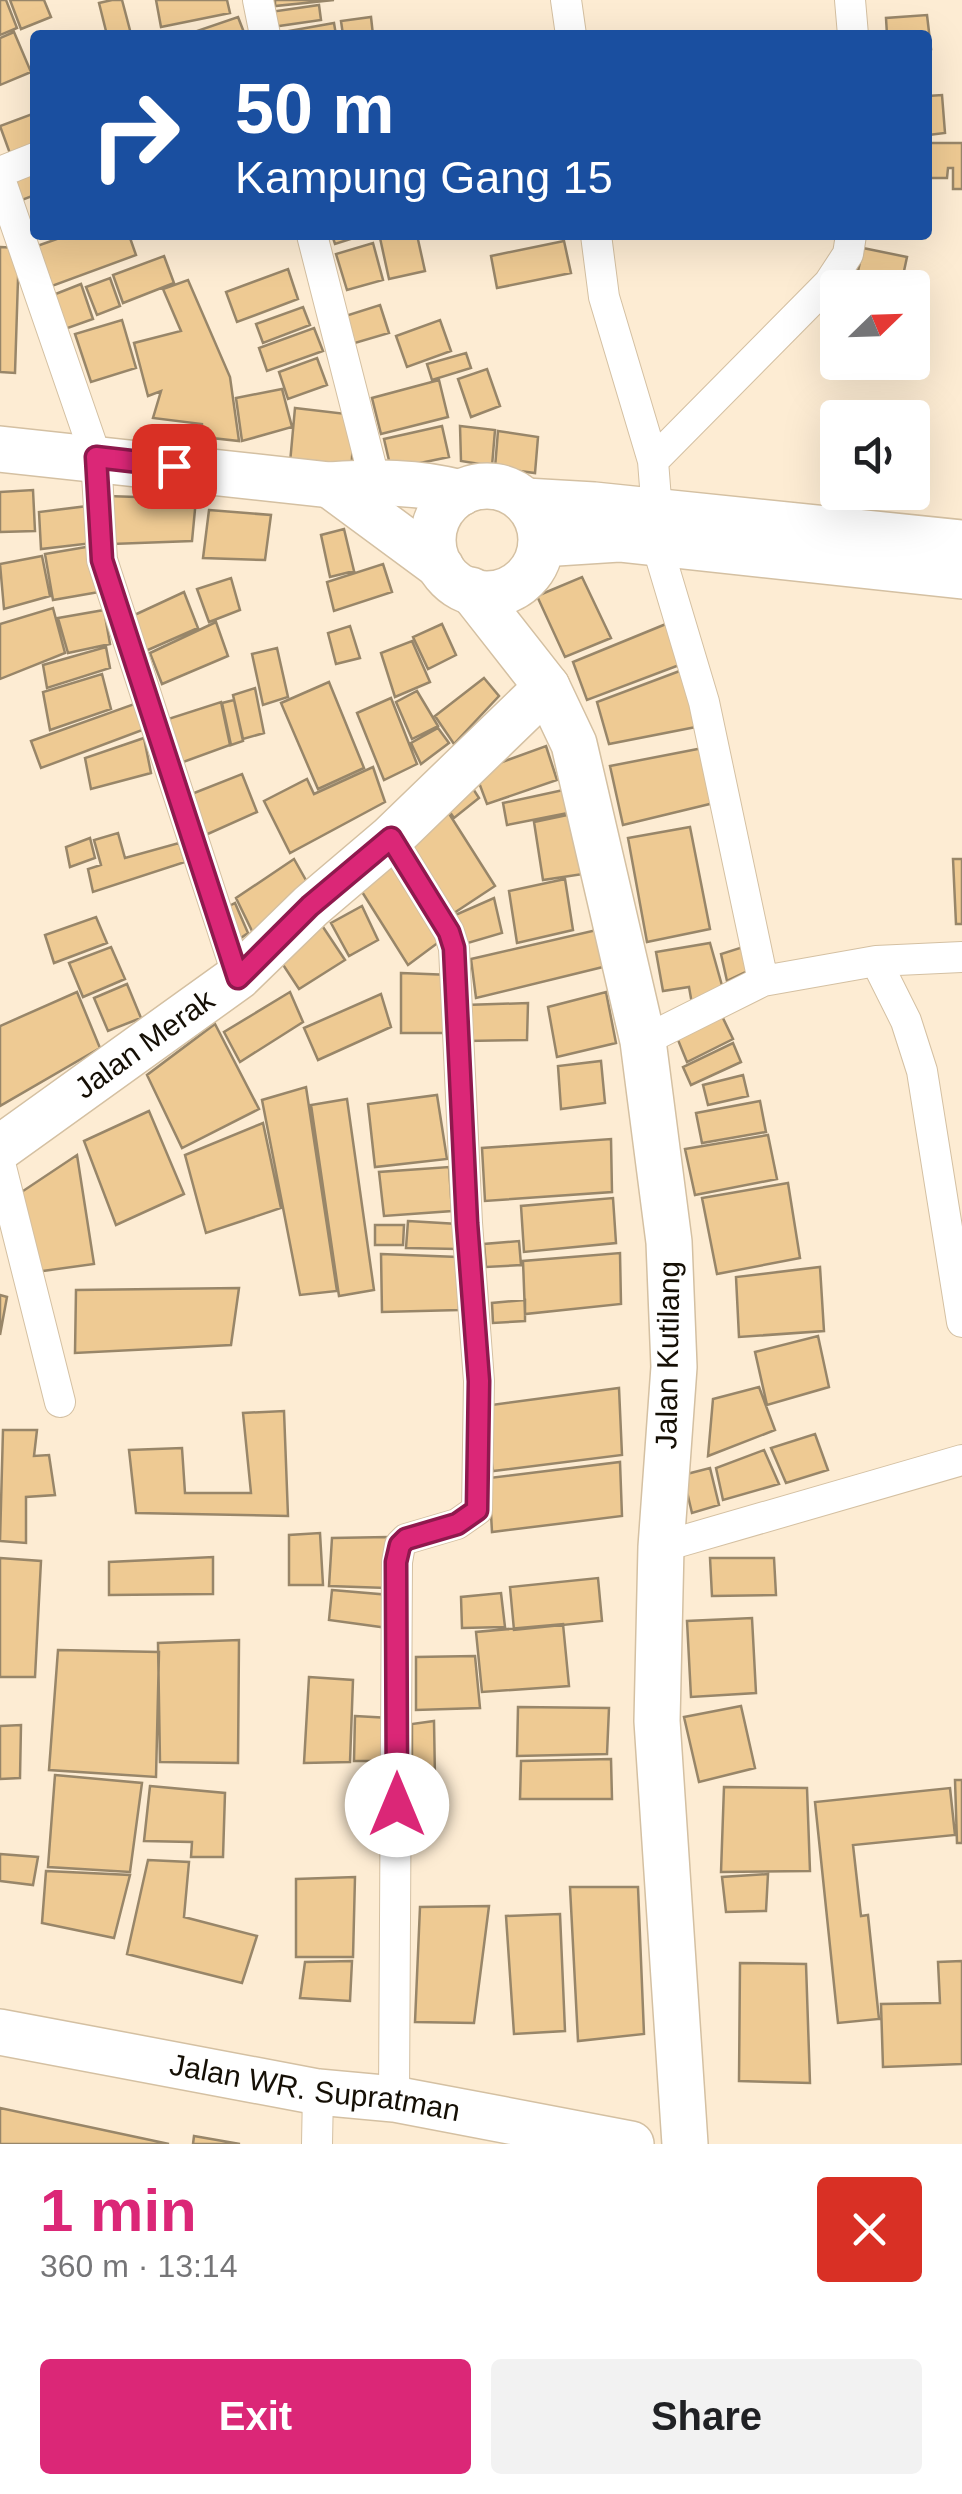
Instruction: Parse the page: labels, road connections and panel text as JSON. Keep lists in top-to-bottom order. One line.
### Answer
{"streets":{"street":["Jalan Merak","Jalan Kutilang","Jalan WR. Supratman"]},"crossings":[["Jalan Merak","Jalan Kutilang"]],"north":"top right","page":{"turn":["50 m","Kampung Gang 15"],"heading":["1 min","360 m · 13:14"],"buttons":["Exit","Share"]}}
